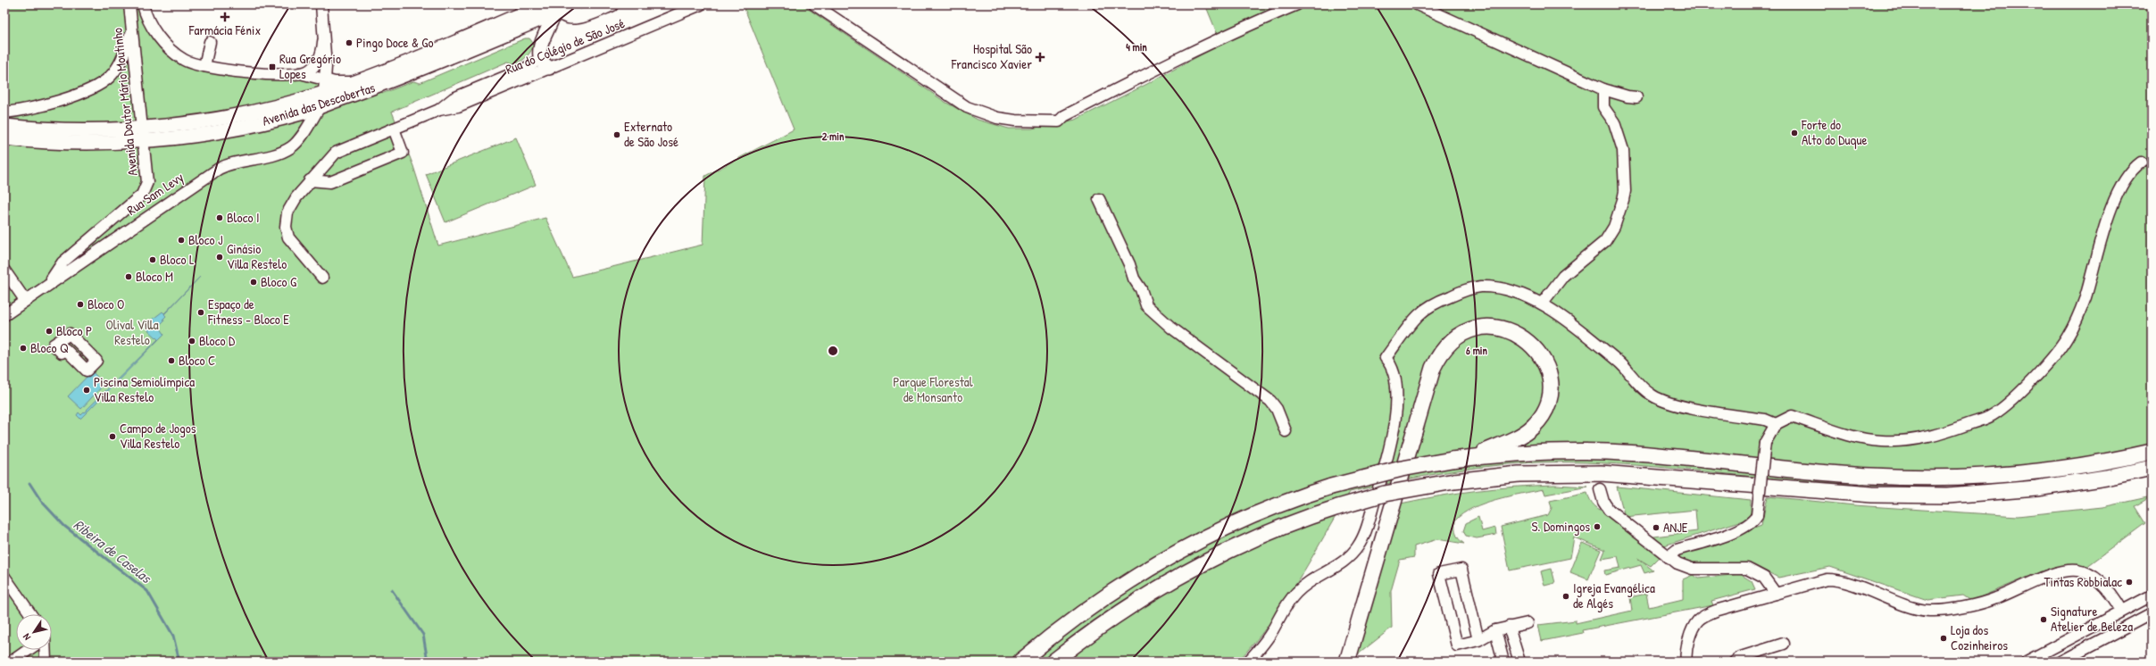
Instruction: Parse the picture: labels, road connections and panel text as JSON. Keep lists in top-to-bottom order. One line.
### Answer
{"streets":{"main road":["Avenida das Descobertas"],"street":["Rua do Colégio de São José","Avenida Doutor Mário Moutinho","Rua Sam Levy"]},"crossings":[["Avenida Doutor Mário Moutinho","Avenida das Descobertas"],["Avenida Doutor Mário Moutinho","Rua Sam Levy"],["Avenida das Descobertas","Rua Sam Levy"]],"water":["Ribeira de Caselas"],"parks":["Olival Villa Restelo","Parque Florestal de Monsanto"],"places":{"health":["Farmácia Fénix","Hospital São Francisco Xavier"],"other":["Pingo Doce & Go","Forte do Alto do Duque","Externato de São José","Bloco I","Bloco J","Ginásio Villa Restelo","Bloco L","Bloco M","Bloco G","Bloco O","Espaço de Fitness - Bloco E","Bloco P","Bloco D","Bloco Q","Bloco C","Piscina Semiolímpica Villa Restelo","Campo de Jogos Villa Restelo","S. Domingos","ANJE","Tintas Robbialac","Igreja Evangélica de Algés","Signature Atelier de Beleza","Loja dos Cozinheiros"],"transit":["Rua Gregório Lopes"]},"north":"bottom left","rings":["4 min","2 min","6 min"]}
